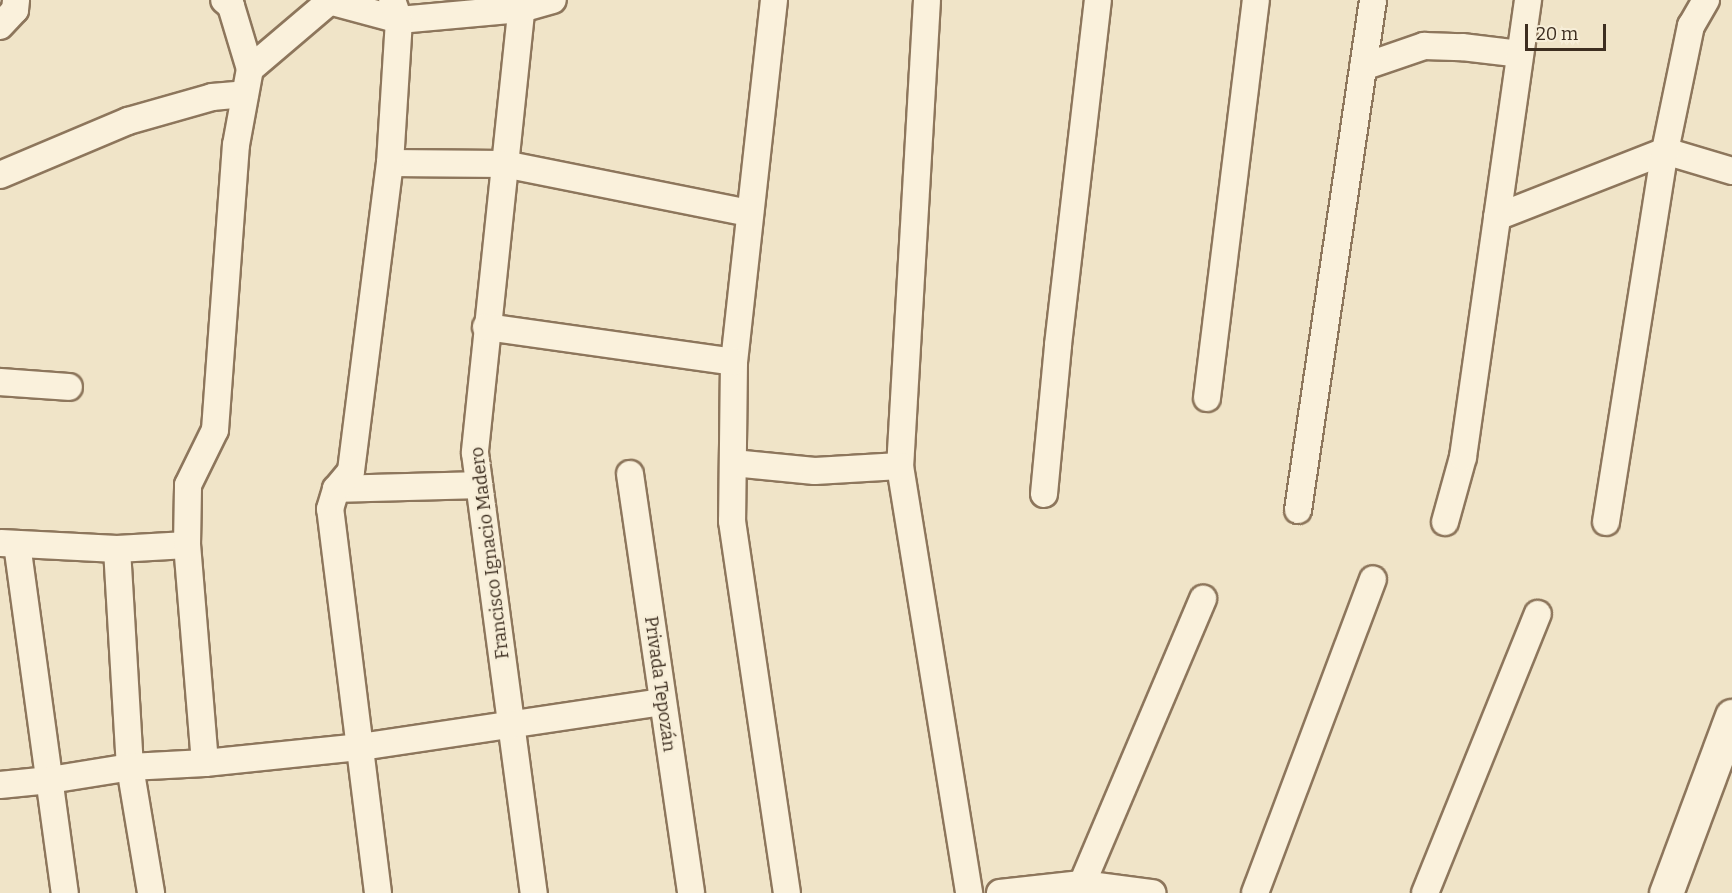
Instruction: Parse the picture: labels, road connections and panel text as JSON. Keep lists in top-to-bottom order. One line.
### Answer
{"streets":{"street":["Francisco Ignacio Madero","Privada Tepozán"]},"scale_bar":"20 m"}
